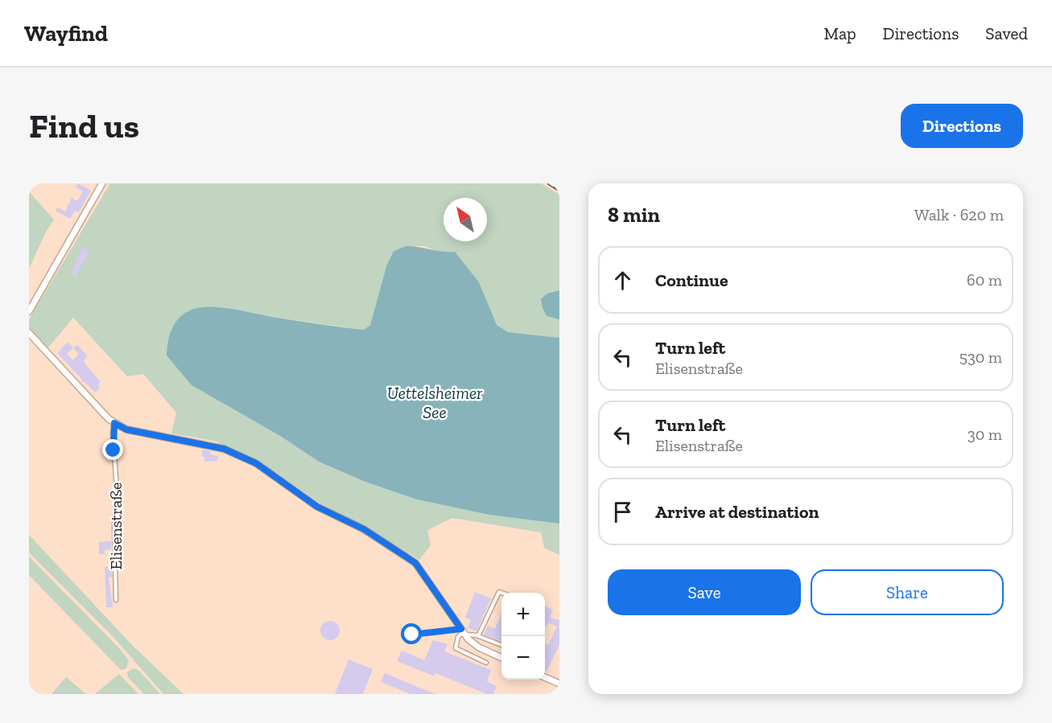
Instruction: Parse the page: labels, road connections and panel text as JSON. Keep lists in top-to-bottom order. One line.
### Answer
{"streets":{"lane":["Elisenstraße"]},"water":["Uettelsheimer See"],"north":"top left","page":{"header":"Wayfind","nav":["Map","Directions","Saved"],"buttons":["Directions",["Save","Share"]],"title":"Find us","heading":["8 min","Walk · 620 m"],"list":[["Continue","60 m"],["Turn left","Elisenstraße","530 m"],["Turn left","Elisenstraße","30 m"],"Arrive at destination"],"map_buttons":["+","−"]}}
